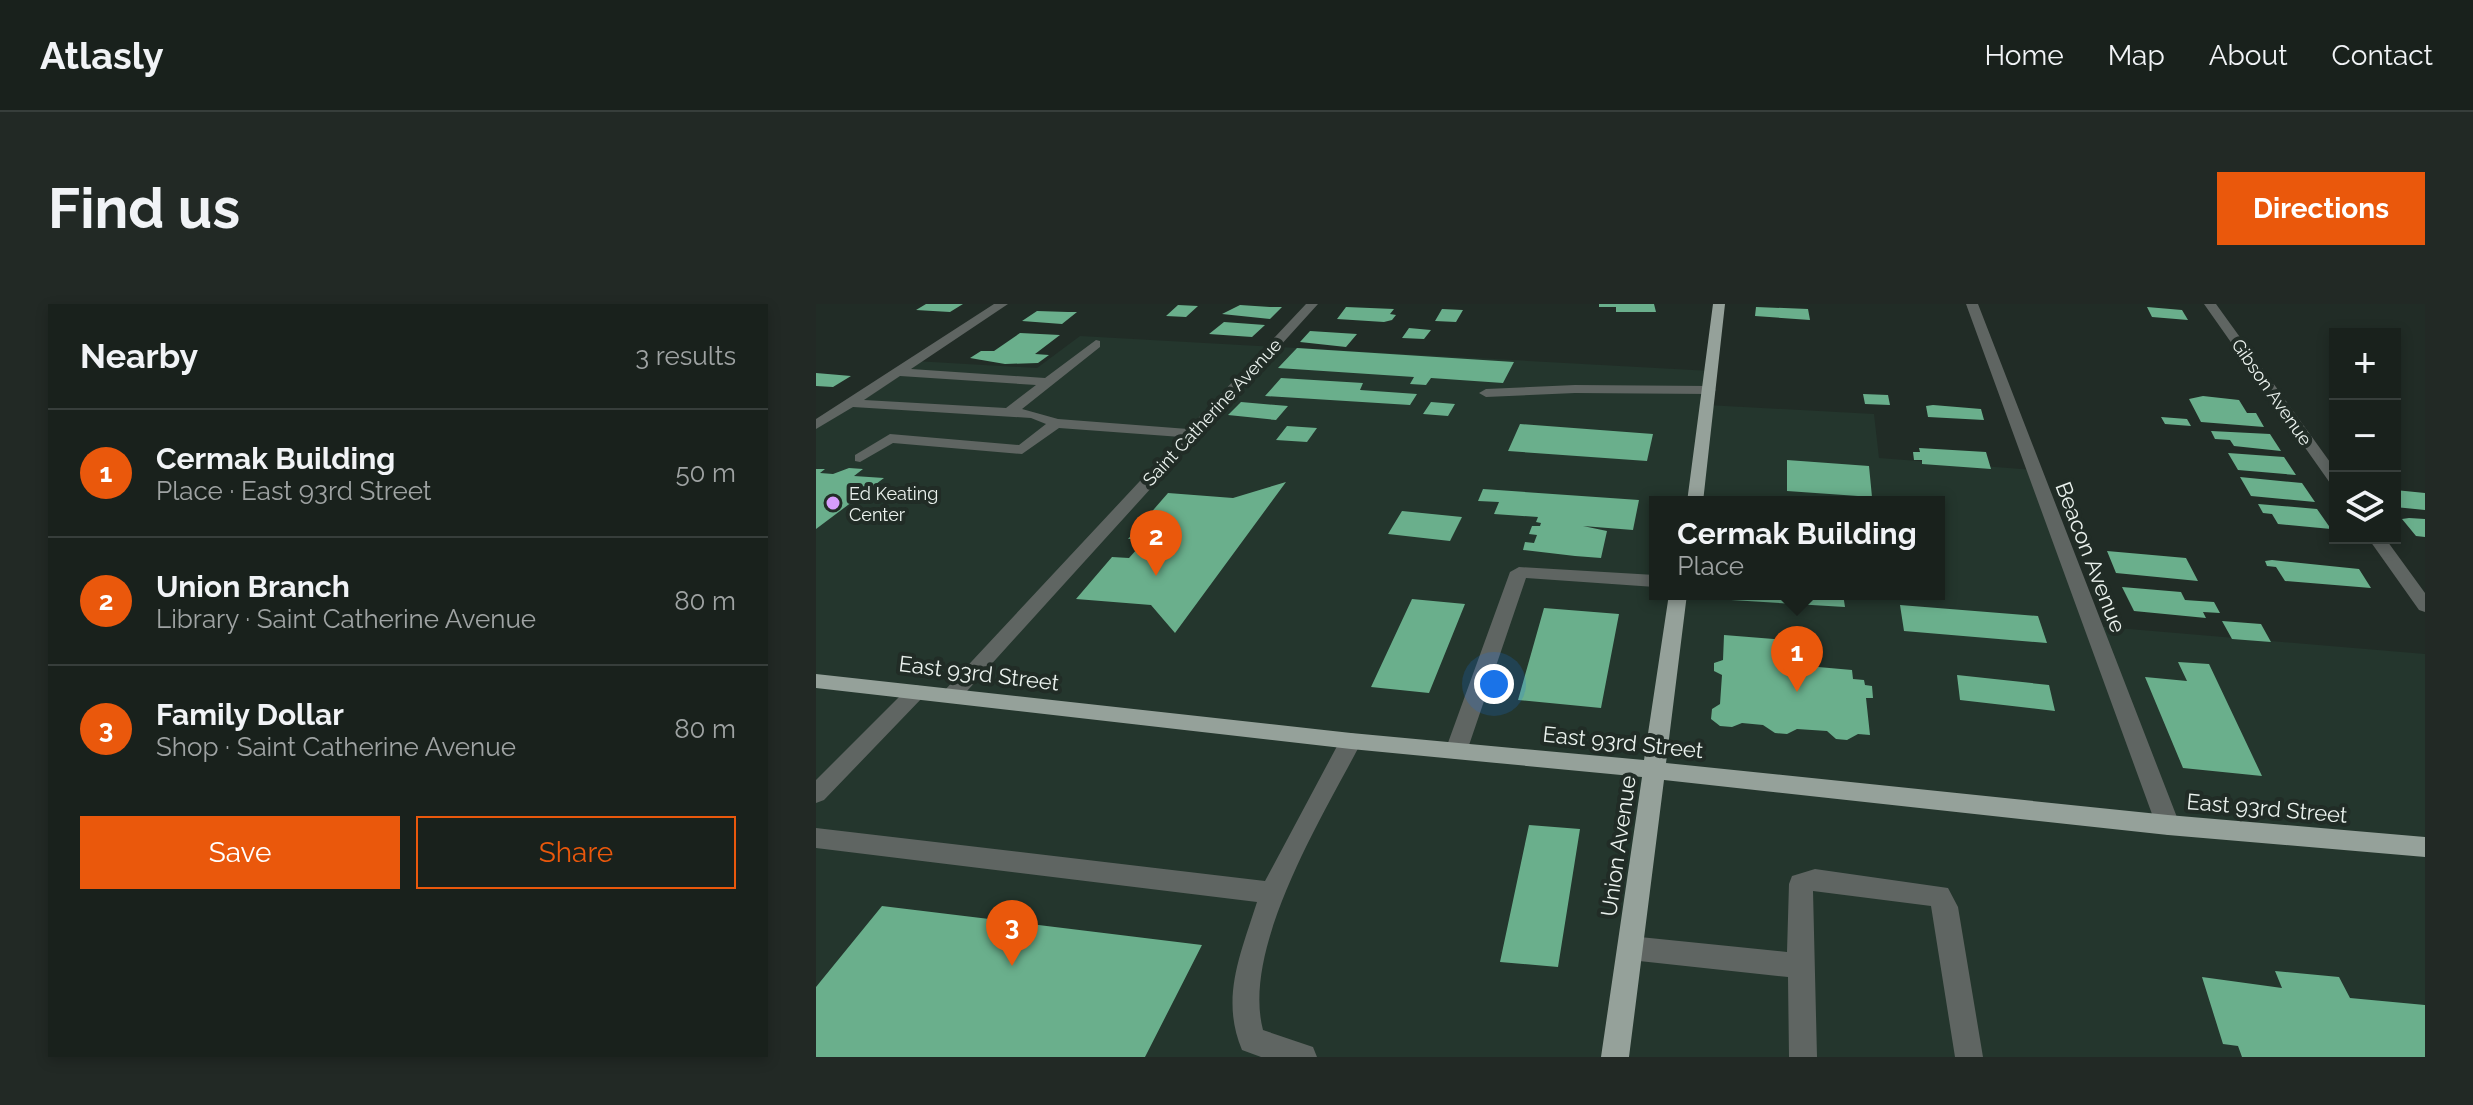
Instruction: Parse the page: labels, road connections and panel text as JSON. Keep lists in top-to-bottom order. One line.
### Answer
{"streets":{"main road":["East 93rd Street","Union Avenue"],"street":["Gibson Avenue","Saint Catherine Avenue","Beacon Avenue"]},"crossings":[["Saint Catherine Avenue","East 93rd Street"],["Beacon Avenue","East 93rd Street"],["East 93rd Street","Union Avenue"]],"places":["Ed Keating Center"],"page":{"header":"Atlasly","nav":["Home","Map","About","Contact"],"buttons":["Directions",["Save","Share"]],"title":"Find us","heading":["Nearby","3 results"],"map_buttons":["+","−"],"list":[{"mark":"1","name":"Cermak Building","note":"Place · East 93rd Street","value":"50 m"},{"mark":"2","name":"Union Branch","note":"Library · Saint Catherine Avenue","value":"80 m"},{"mark":"3","name":"Family Dollar","note":"Shop · Saint Catherine Avenue","value":"80 m"}],"popup":["Cermak Building","Place"],"pins":["2","1","3"]}}
